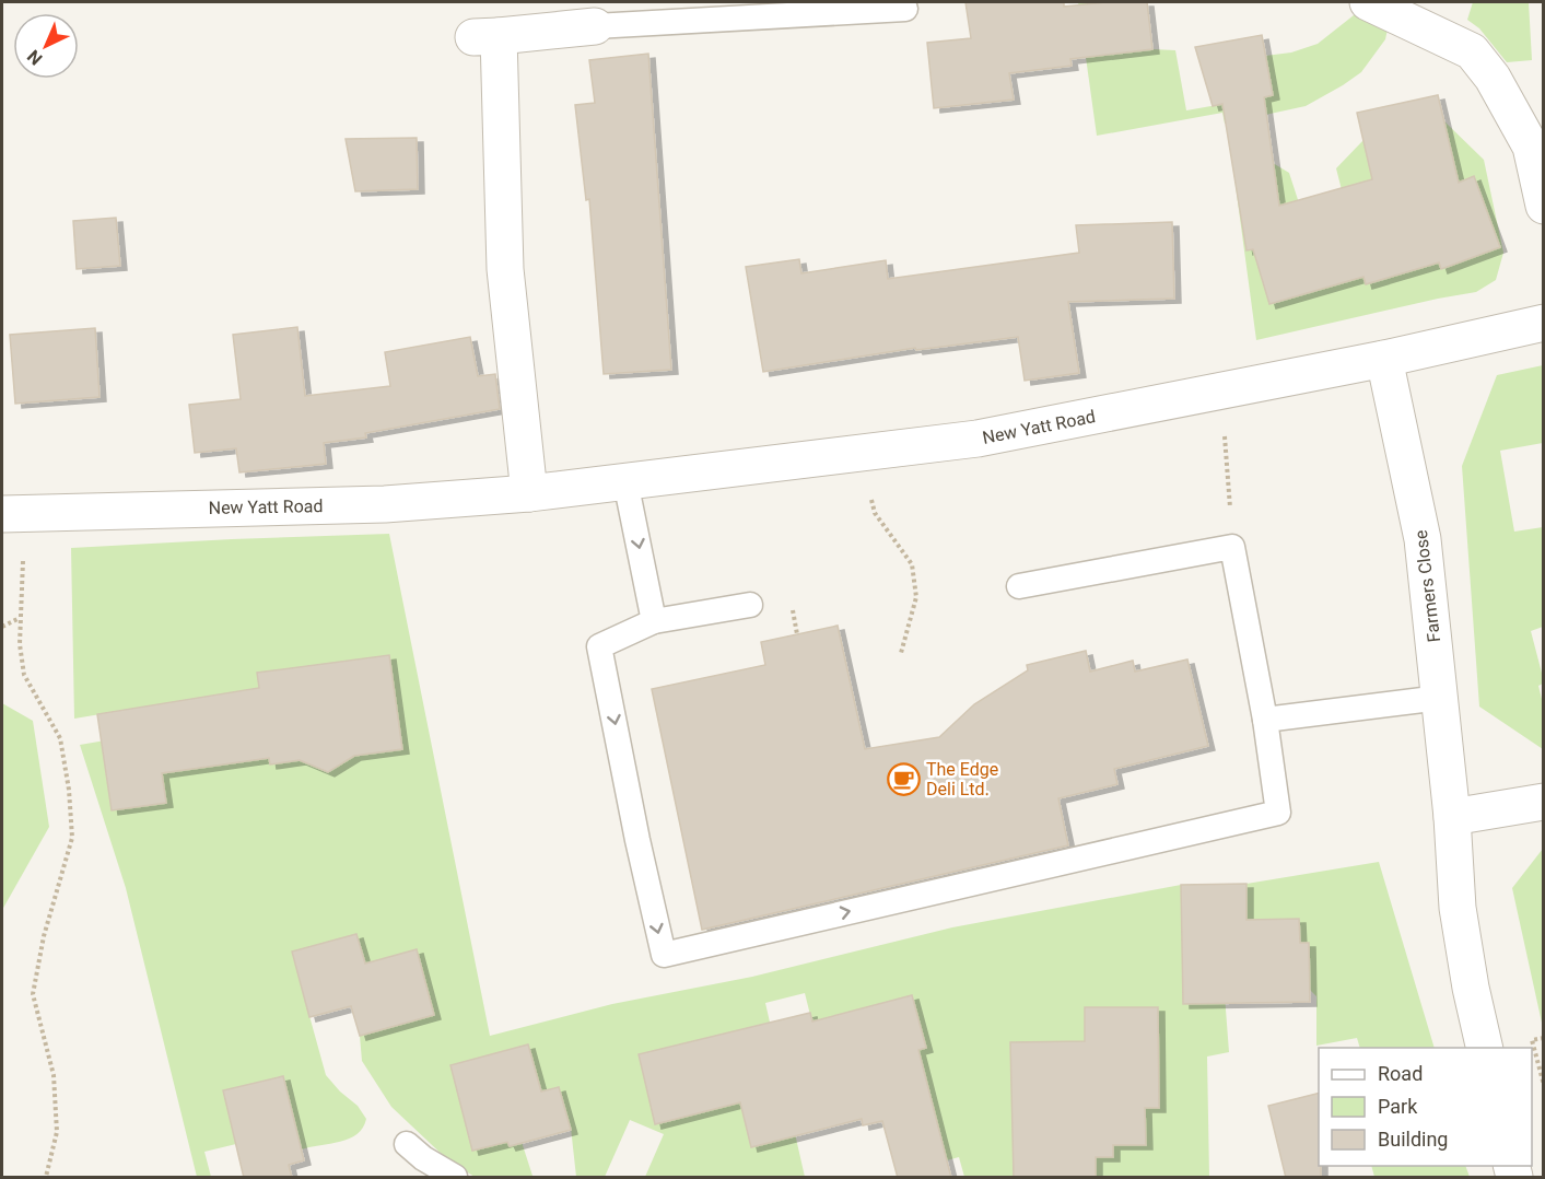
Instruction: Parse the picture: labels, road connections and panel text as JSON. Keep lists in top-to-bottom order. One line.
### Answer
{"streets":{"street":["New Yatt Road","Farmers Close"]},"crossings":[["New Yatt Road","Farmers Close"]],"places":{"cafe":["The Edge Deli Ltd."]},"legend":["Road","Park","Building"],"north":"bottom left"}
